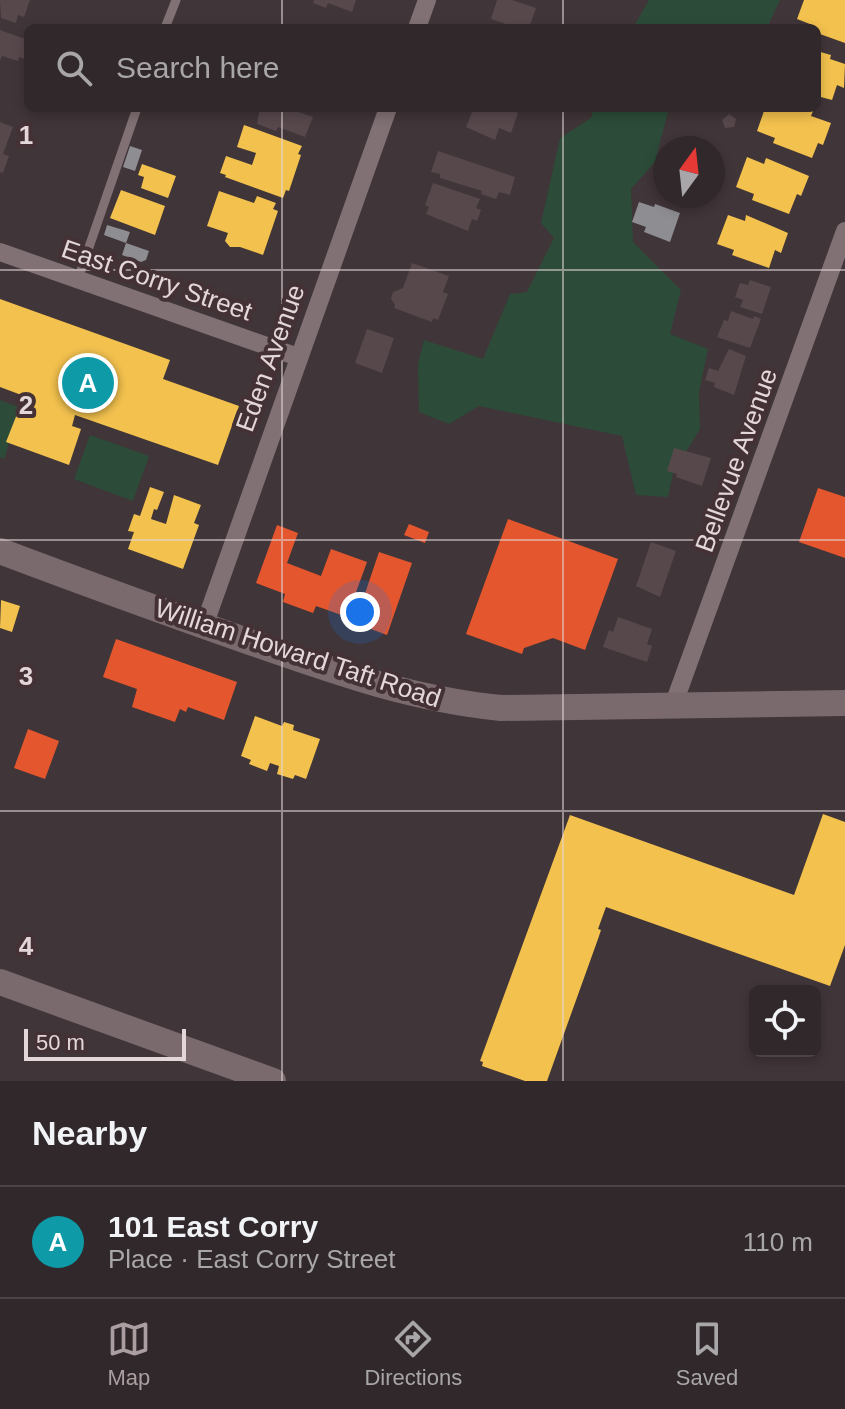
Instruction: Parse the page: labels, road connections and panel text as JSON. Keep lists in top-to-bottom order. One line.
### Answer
{"streets":{"main road":["William Howard Taft Road"],"street":["East Corry Street","Eden Avenue","Bellevue Avenue"]},"crossings":[["East Corry Street","Eden Avenue"],["Eden Avenue","William Howard Taft Road"],["Bellevue Avenue","William Howard Taft Road"]],"scale_bar":"50 m","north":"top","page":{"search":"Search here","pins":"A","scale":"50 m","heading":"Nearby","list":[{"mark":"A","name":"101 East Corry","note":"Place · East Corry Street","value":"110 m"}],"nav":["Map","Directions","Saved"]},"grid":{"rows":["1","2","3","4"]}}
